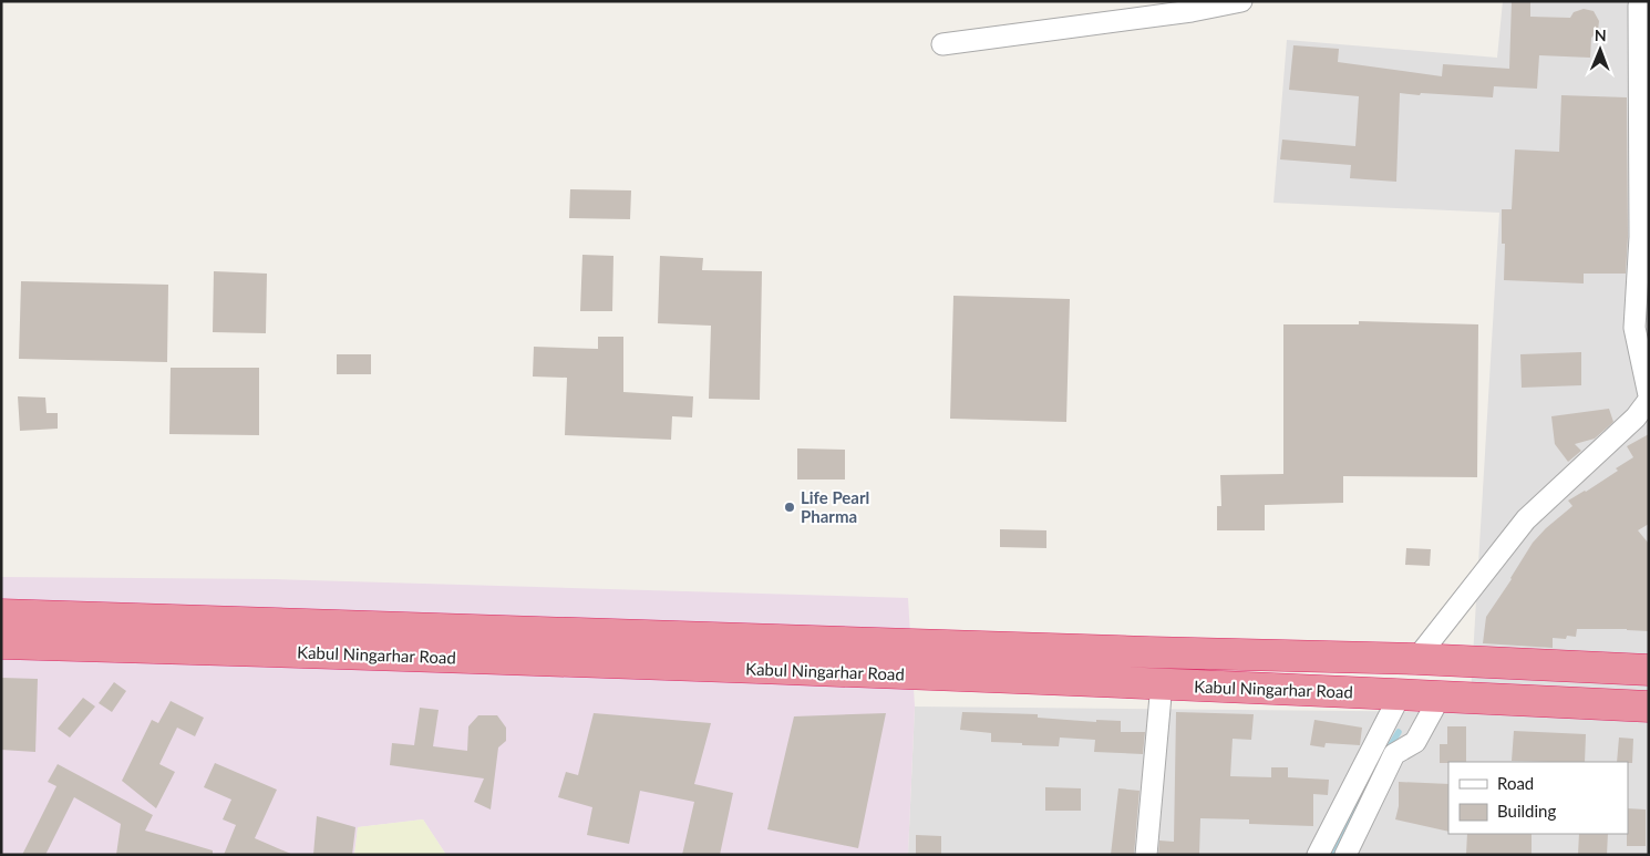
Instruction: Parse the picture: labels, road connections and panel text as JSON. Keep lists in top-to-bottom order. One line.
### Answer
{"streets":{"highway":["Kabul Ningarhar Road"]},"places":["Life Pearl Pharma"],"legend":["Road","Building"],"north":"top"}
